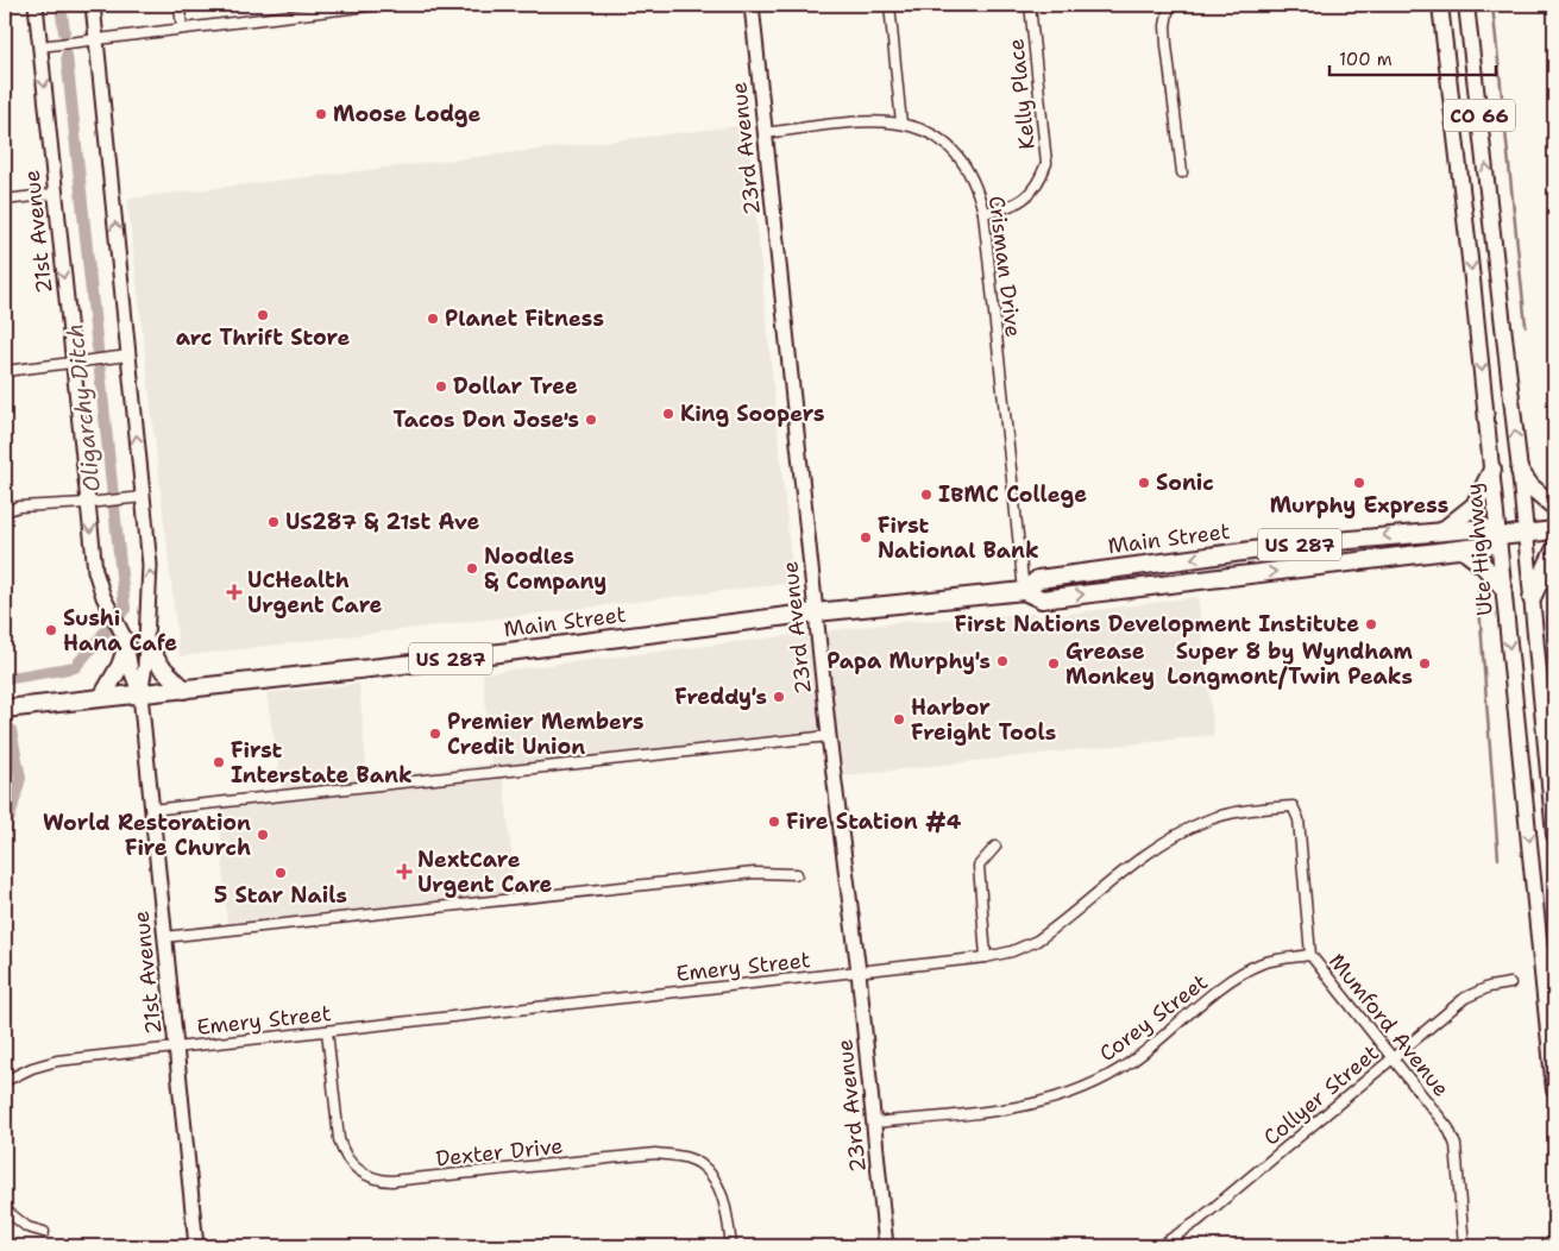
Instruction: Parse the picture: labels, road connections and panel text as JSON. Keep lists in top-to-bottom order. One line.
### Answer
{"streets":{"highway":["Main Street","US 287"],"main road":["CO 66","Ute Highway"],"street":["Kelly Place","23rd Avenue","21st Avenue","Crisman Drive","Emery Street","Corey Street","Mumford Avenue","Collyer Street","Dexter Drive"]},"crossings":[["Kelly Place","Crisman Drive"],["CO 66","Main Street"],["23rd Avenue","Crisman Drive"],["23rd Avenue","Main Street"],["23rd Avenue","Emery Street"],["23rd Avenue","Corey Street"],["21st Avenue","Main Street"],["21st Avenue","Emery Street"],["Crisman Drive","Main Street"],["Main Street","Ute Highway"],["Emery Street","Mumford Avenue"],["Emery Street","Dexter Drive"],["Corey Street","Mumford Avenue"],["Mumford Avenue","Collyer Street"]],"water":["Oligarchy Ditch"],"places":{"other":["Moose Lodge","arc Thrift Store","Planet Fitness","Dollar Tree","King Soopers","Tacos Don Jose's","Sonic","Murphy Express","IBMC College","US287 & 21st Ave","First National Bank","Noodles & Company","First Nations Development Institute","Sushi Hana Cafe","Papa Murphy's","Grease Monkey","Super 8 by Wyndham Longmont/Twin Peaks","Freddy's","Harbor Freight Tools","Premier Members Credit Union","First Interstate Bank","Fire Station #4","World Restoration Fire Church","5 Star Nails"],"health":["UCHealth Urgent Care","NextCare Urgent Care"]},"scale_bar":"100 m"}
